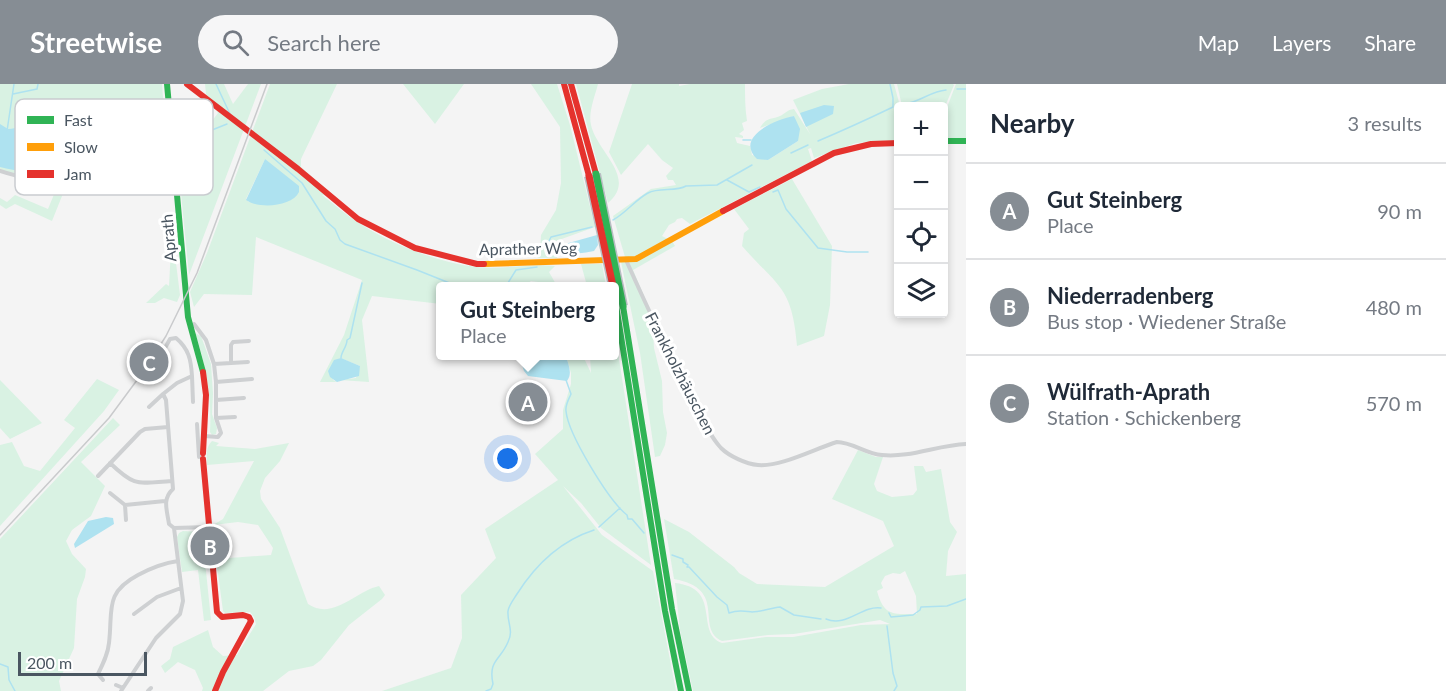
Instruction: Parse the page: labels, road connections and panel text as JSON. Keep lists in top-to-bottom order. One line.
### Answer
{"streets":{"main road":["Aprath","Aprather Weg"],"street":["Frankholzhäuschen"]},"crossings":[["Aprather Weg","Frankholzhäuschen"]],"legend":["Fast","Slow","Jam"],"scale_bar":"200 m","page":{"header":"Streetwise","search":"Search here","nav":["Map","Layers","Share"],"heading":["Nearby","3 results"],"map_buttons":["+","−"],"list":[{"mark":"A","name":"Gut Steinberg","note":"Place","value":"90 m"},{"mark":"B","name":"Niederradenberg","note":"Bus stop · Wiedener Straße","value":"480 m"},{"mark":"C","name":"Wülfrath-Aprath","note":"Station · Schickenberg","value":"570 m"}],"popup":["Gut Steinberg","Place"],"pins":["C","A","B"],"scale":"200 m"}}
